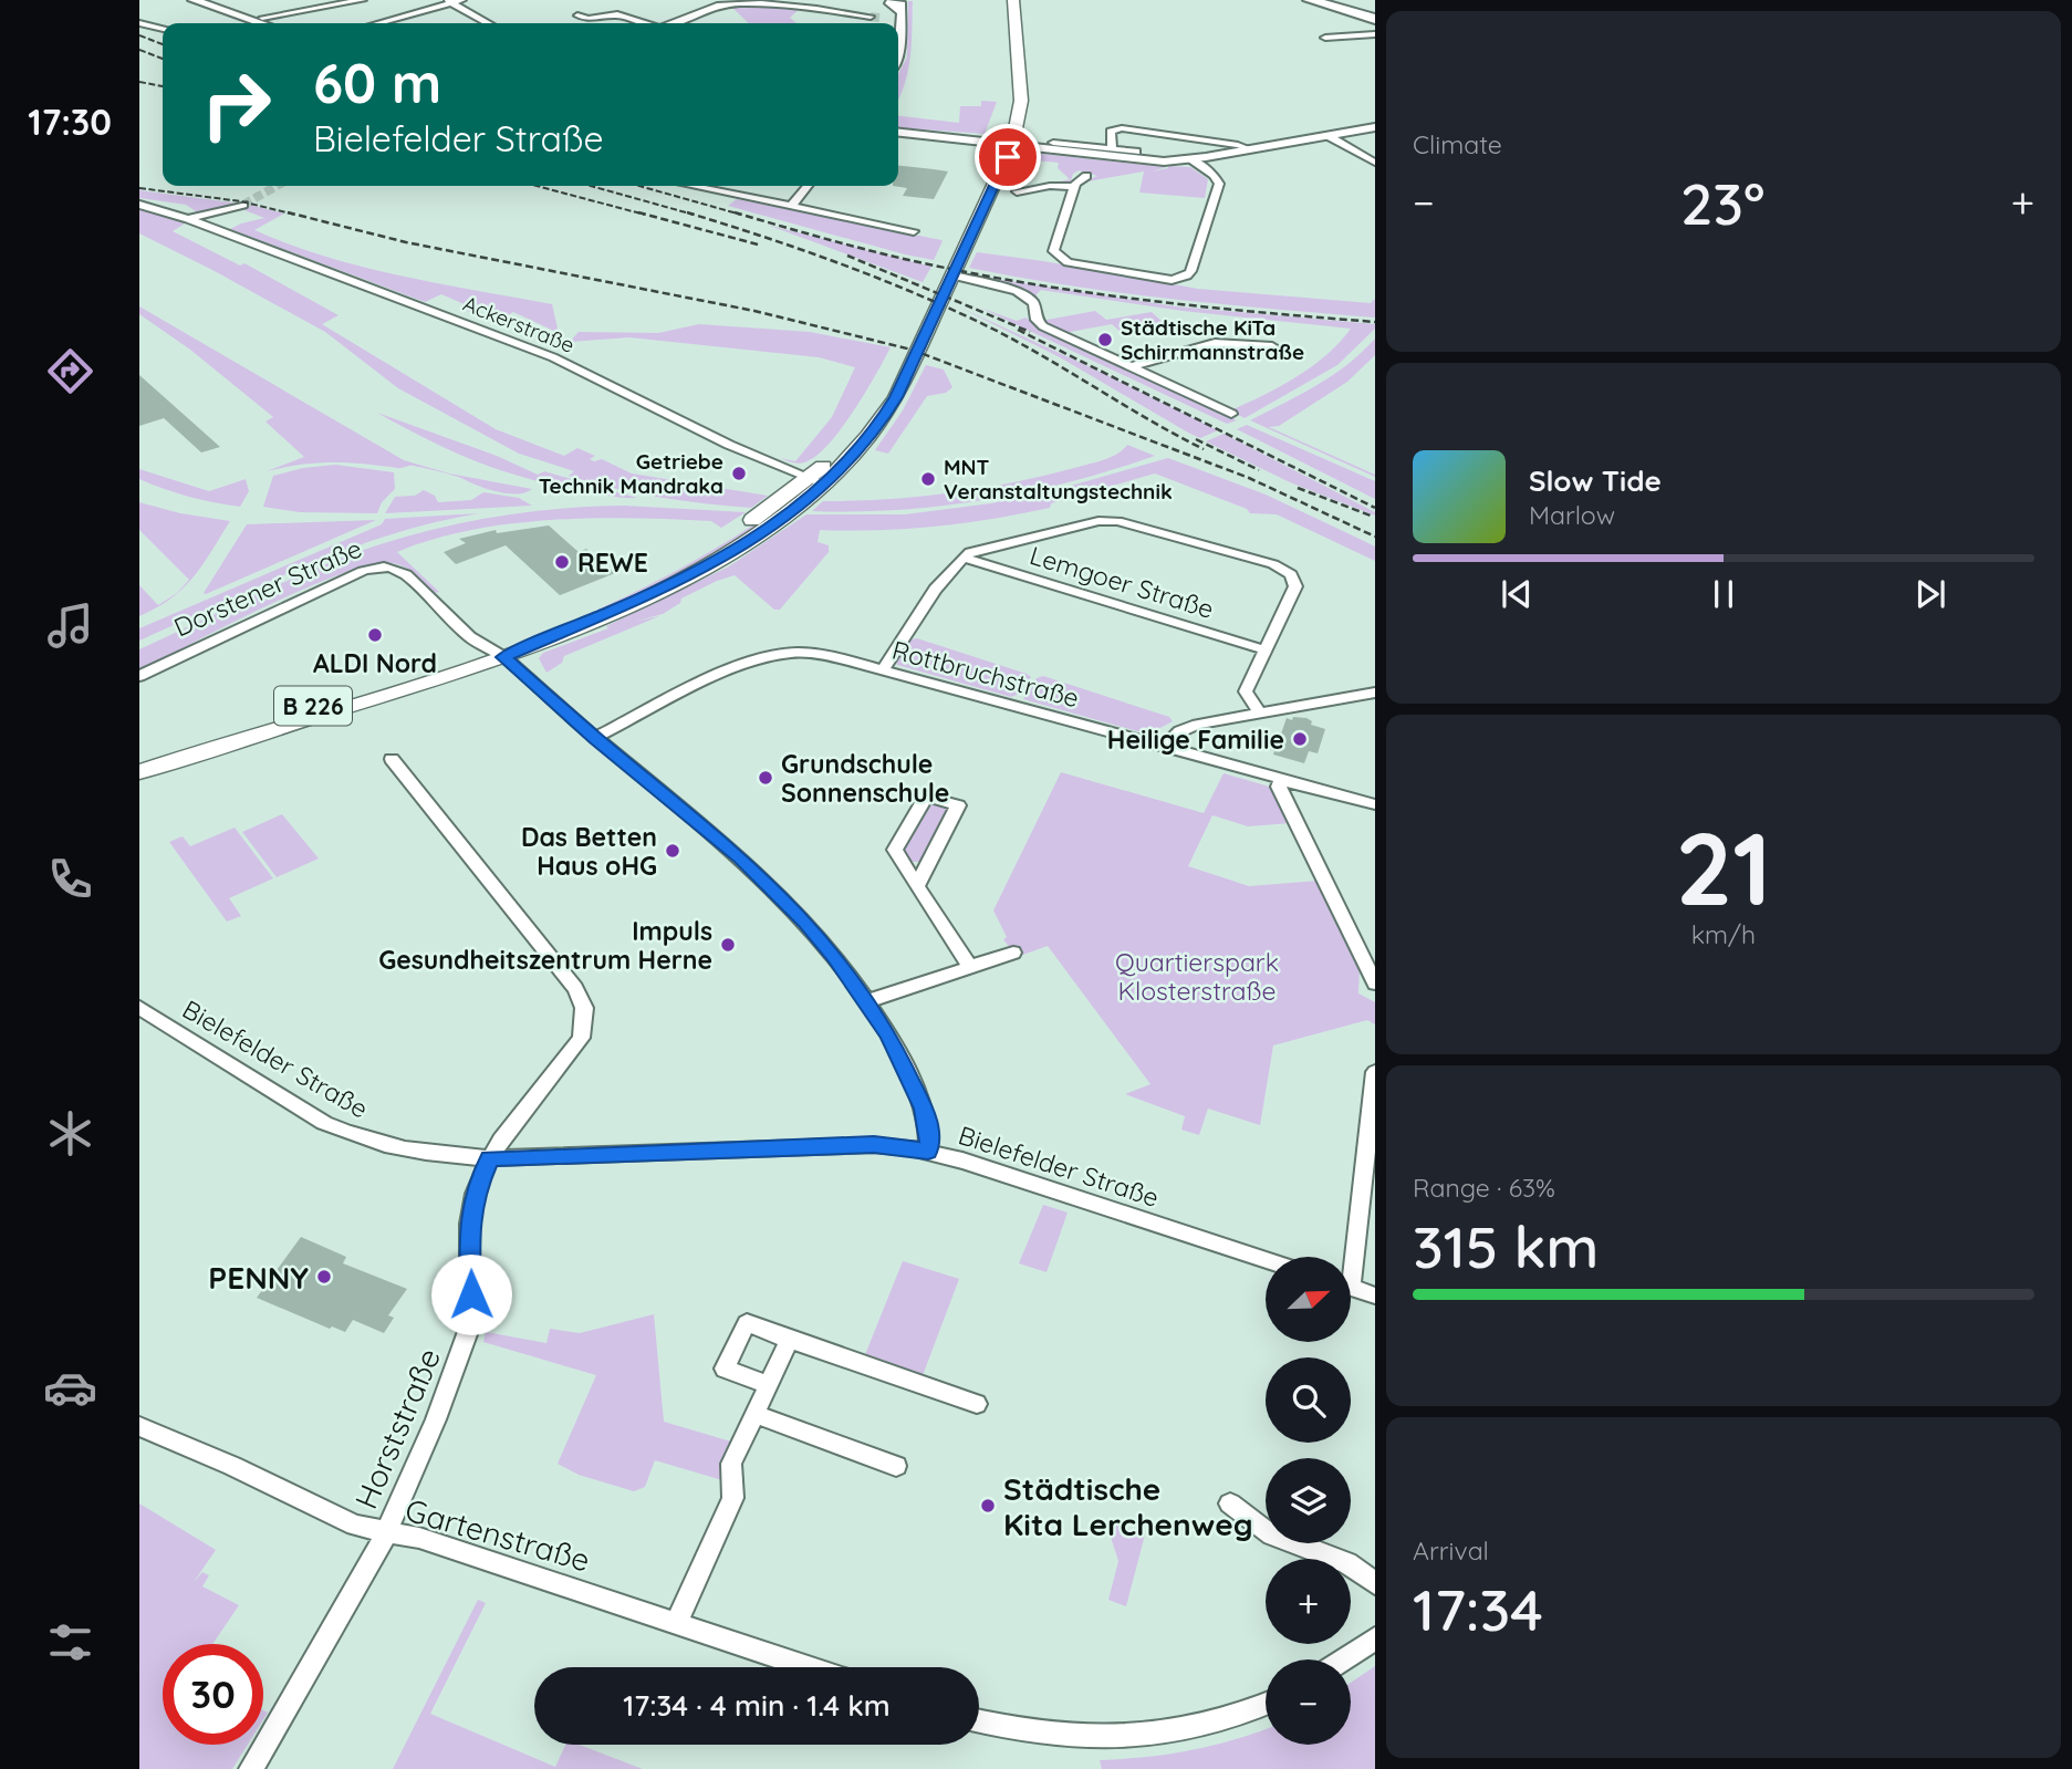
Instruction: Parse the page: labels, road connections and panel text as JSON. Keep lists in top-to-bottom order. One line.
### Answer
{"streets":{"main road":["B 226"],"street":["Ackerstraße","Lemgoer Straße","Dorstener Straße","Rottbruchstraße","Bielefelder Straße","Horststraße","Gartenstraße"]},"crossings":[["Ackerstraße","B 226"],["Dorstener Straße","Rottbruchstraße"],["Dorstener Straße","B 226"],["Dorstener Straße","Bielefelder Straße"],["Bielefelder Straße","Horststraße"],["Horststraße","Gartenstraße"]],"parks":["Quartierspark Klosterstraße"],"places":["Städtische KiTa Schirrmannstraße","Getriebe Technik Mandraka","MNT Veranstaltungstechnik","REWE","ALDI Nord","Heilige Familie","Grundschule Sonnenschule","Das Betten Haus oHG","Impuls Gesundheitszentrum Herne","PENNY","Städtische Kita Lerchenweg"],"north":"top right","page":{"tabs":"17:30","tile":["Climate",["21","km/h"],["Range · 63%","315 km"],["Arrival","17:34"]],"turn":["60 m","Bielefelder Straße"],"heat":["−","23°","+"],"song":["Slow Tide","Marlow"],"map_buttons":["+","−"],"limit":"30","trip":"17:34 · 4 min · 1.4 km"}}
